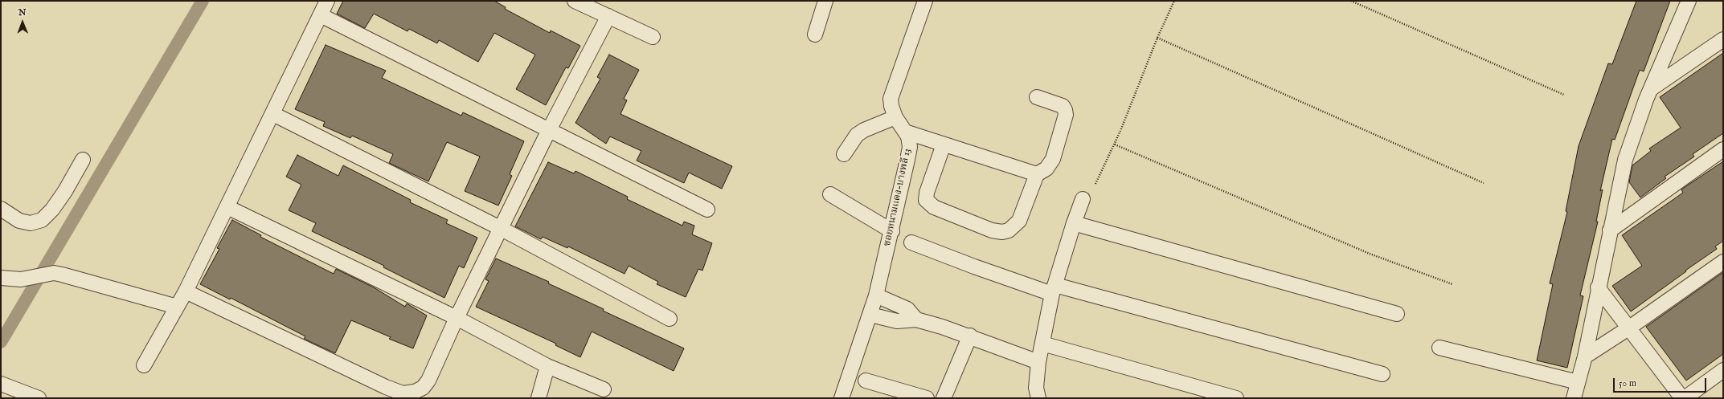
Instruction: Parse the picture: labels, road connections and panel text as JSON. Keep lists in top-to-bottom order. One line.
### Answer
{"streets":{"street":["ซอยหนามแดง-บางพลี 13"]},"scale_bar":"50 m","north":"top"}
